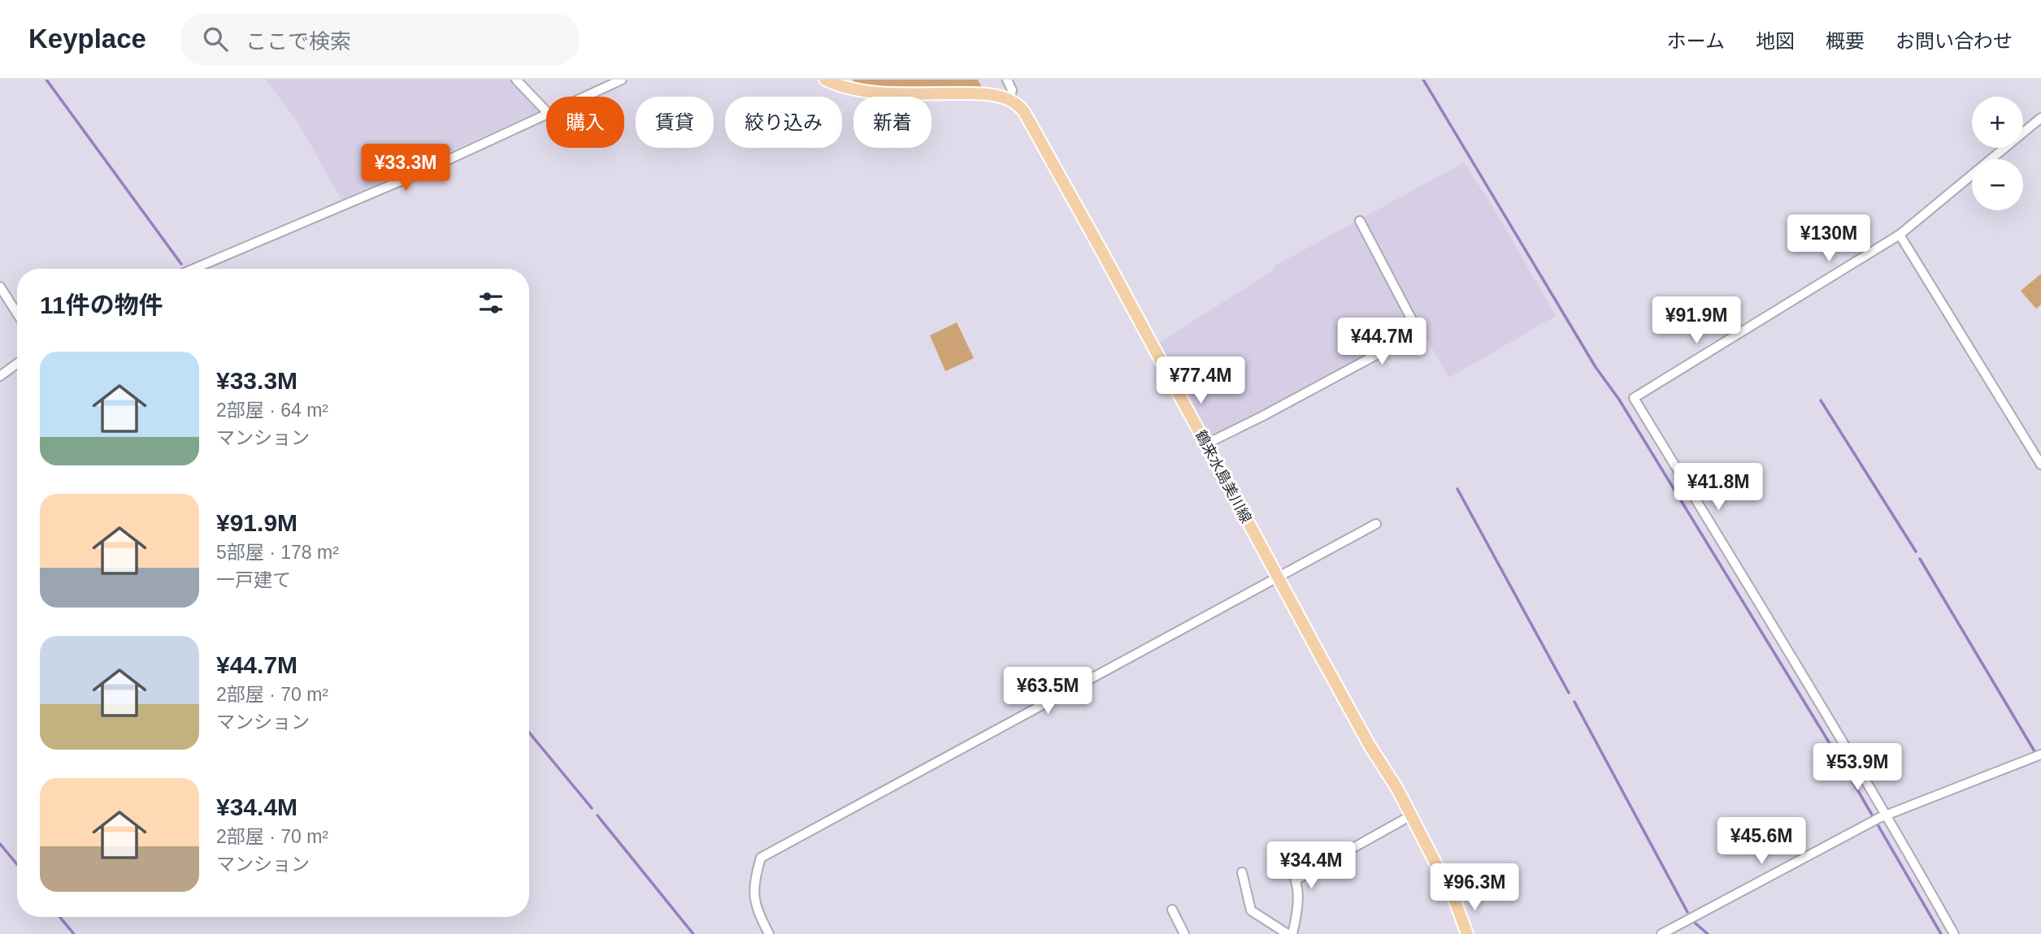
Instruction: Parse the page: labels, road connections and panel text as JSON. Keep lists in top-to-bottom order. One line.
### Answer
{"streets":{"main road":["鶴来水島美川線"]},"page":{"header":"Keyplace","search":"ここで検索","nav":["ホーム","地図","概要","お問い合わせ"],"map_buttons":["+","−"],"chip":["購入","賃貸","絞り込み","新着"],"price":["¥33.3M","¥130M","¥91.9M","¥44.7M","¥77.4M","¥41.8M","¥63.5M","¥53.9M","¥45.6M","¥34.4M","¥96.3M"],"heading":"11件の物件","list":[{"name":"¥33.3M","note":"2部屋 · 64 m² · マンション"},{"name":"¥91.9M","note":"5部屋 · 178 m² · 一戸建て"},{"name":"¥44.7M","note":"2部屋 · 70 m² · マンション"},{"name":"¥34.4M","note":"2部屋 · 70 m² · マンション"}]}}
